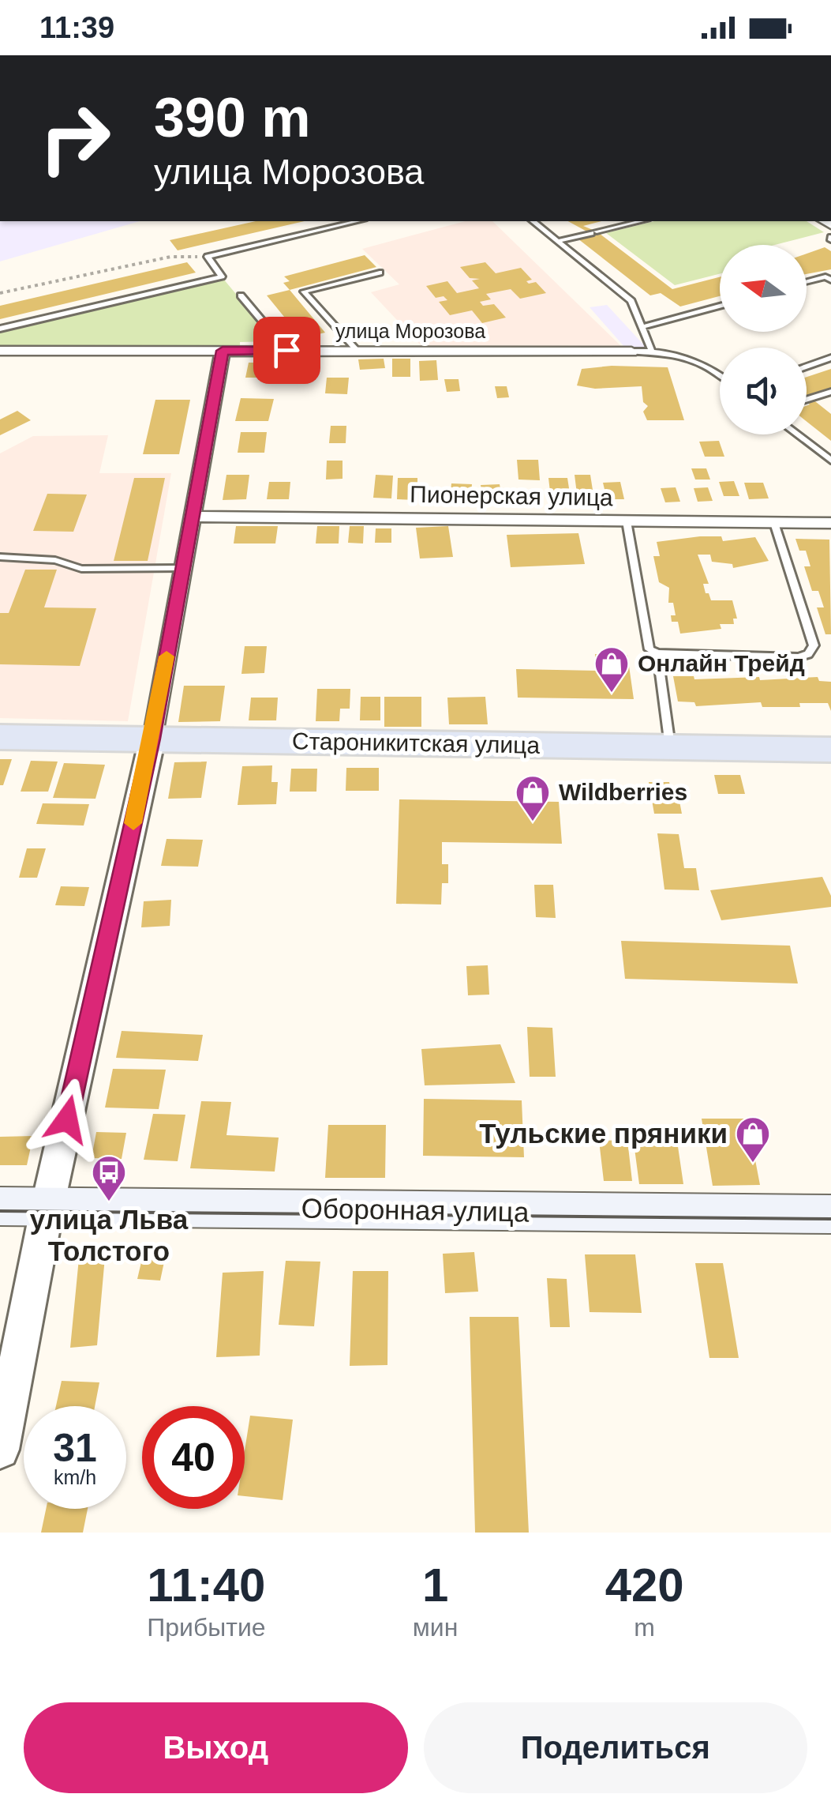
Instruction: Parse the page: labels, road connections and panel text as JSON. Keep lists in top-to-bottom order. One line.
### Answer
{"streets":{"main road":["Староникитская улица","Оборонная улица"],"street":["улица Морозова","Пионерская улица"]},"places":{"shop":["Онлайн Трейд","Wildberries","Тульские пряники"],"bus stop":["улица Льва Толстого"]},"north":"left","page":{"status":"11:39","turn":["390 m","улица Морозова"],"speed":"31 km/h","limit":"40","eta":["11:40","Прибытие","1","мин","420","m"],"buttons":["Выход","Поделиться"]}}
